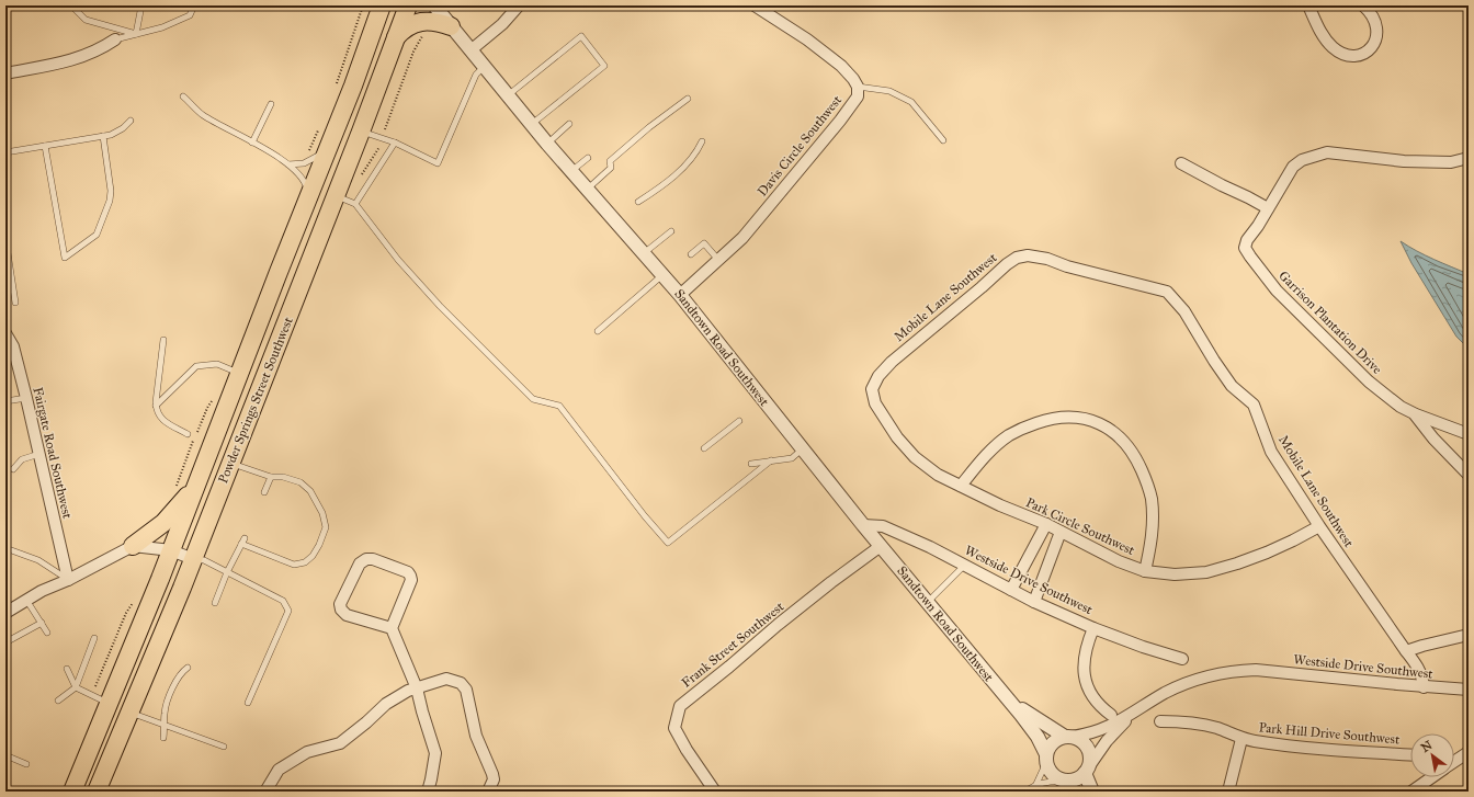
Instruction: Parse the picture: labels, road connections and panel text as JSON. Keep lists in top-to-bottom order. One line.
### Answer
{"streets":{"main road":["Powder Springs Street Southwest"],"street":["Davis Circle Southwest","Mobile Lane Southwest","Garrison Plantation Drive","Sandtown Road Southwest","Fairgate Road Southwest","Park Circle Southwest","Westside Drive Southwest","Frank Street Southwest","Park Hill Drive Southwest"]},"crossings":[["Davis Circle Southwest","Sandtown Road Southwest"],["Mobile Lane Southwest","Park Circle Southwest"],["Mobile Lane Southwest","Westside Drive Southwest"],["Sandtown Road Southwest","Westside Drive Southwest"],["Sandtown Road Southwest","Frank Street Southwest"]],"north":"top left"}
